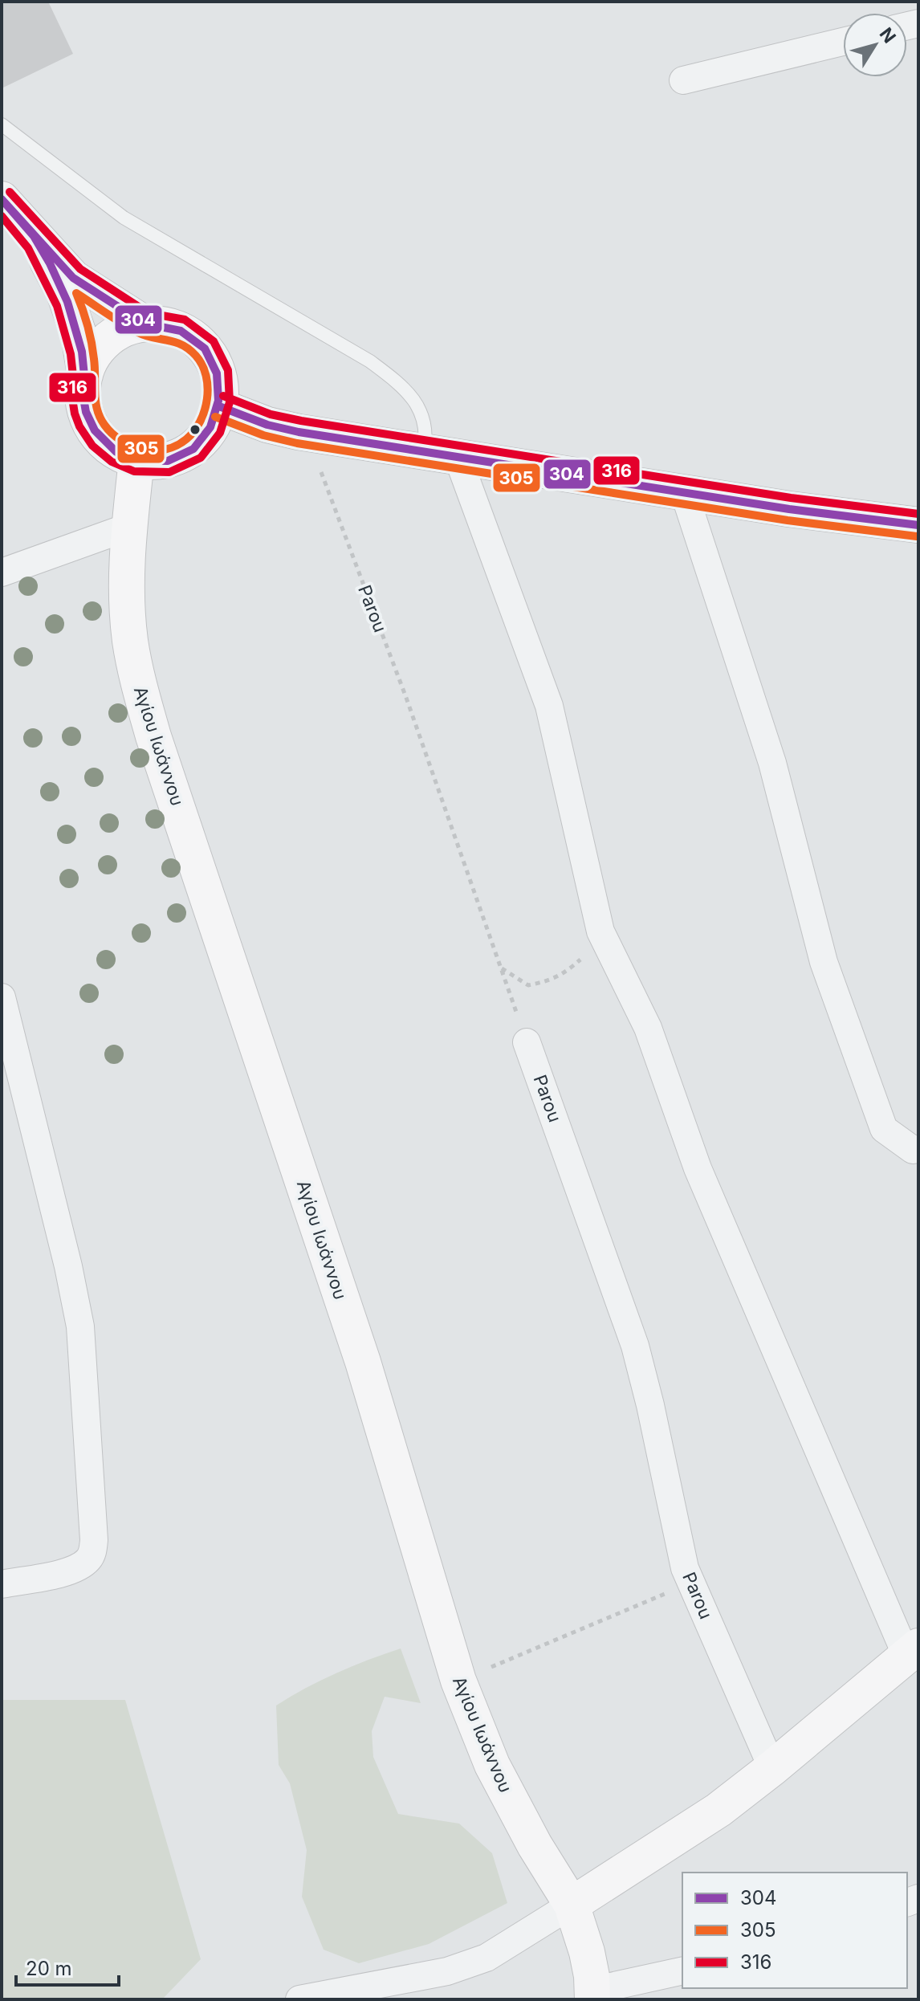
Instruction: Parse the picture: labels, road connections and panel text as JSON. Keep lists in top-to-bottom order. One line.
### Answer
{"streets":{"street":["Parou","Αγίου Ιωάννου"]},"lines":["transit line 316","transit line 304","transit line 305"],"legend":["304","305","316"],"scale_bar":"20 m","north":"top right"}
